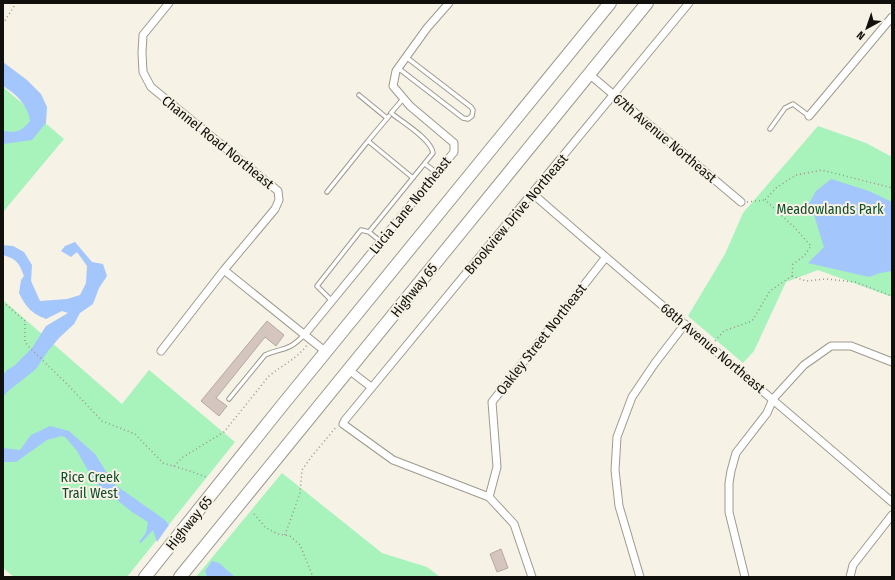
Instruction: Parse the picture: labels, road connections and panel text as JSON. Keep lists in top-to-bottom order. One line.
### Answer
{"streets":{"highway":["Highway 65"],"street":["67th Avenue Northeast","Channel Road Northeast","Lucia Lane Northeast","Brookview Drive Northeast","Oakley Street Northeast","68th Avenue Northeast"]},"crossings":[["67th Avenue Northeast","Brookview Drive Northeast"],["67th Avenue Northeast","Highway 65"],["Brookview Drive Northeast","68th Avenue Northeast"],["Oakley Street Northeast","68th Avenue Northeast"]],"parks":["Meadowlands Park","Rice Creek Trail West"],"north":"bottom left"}
